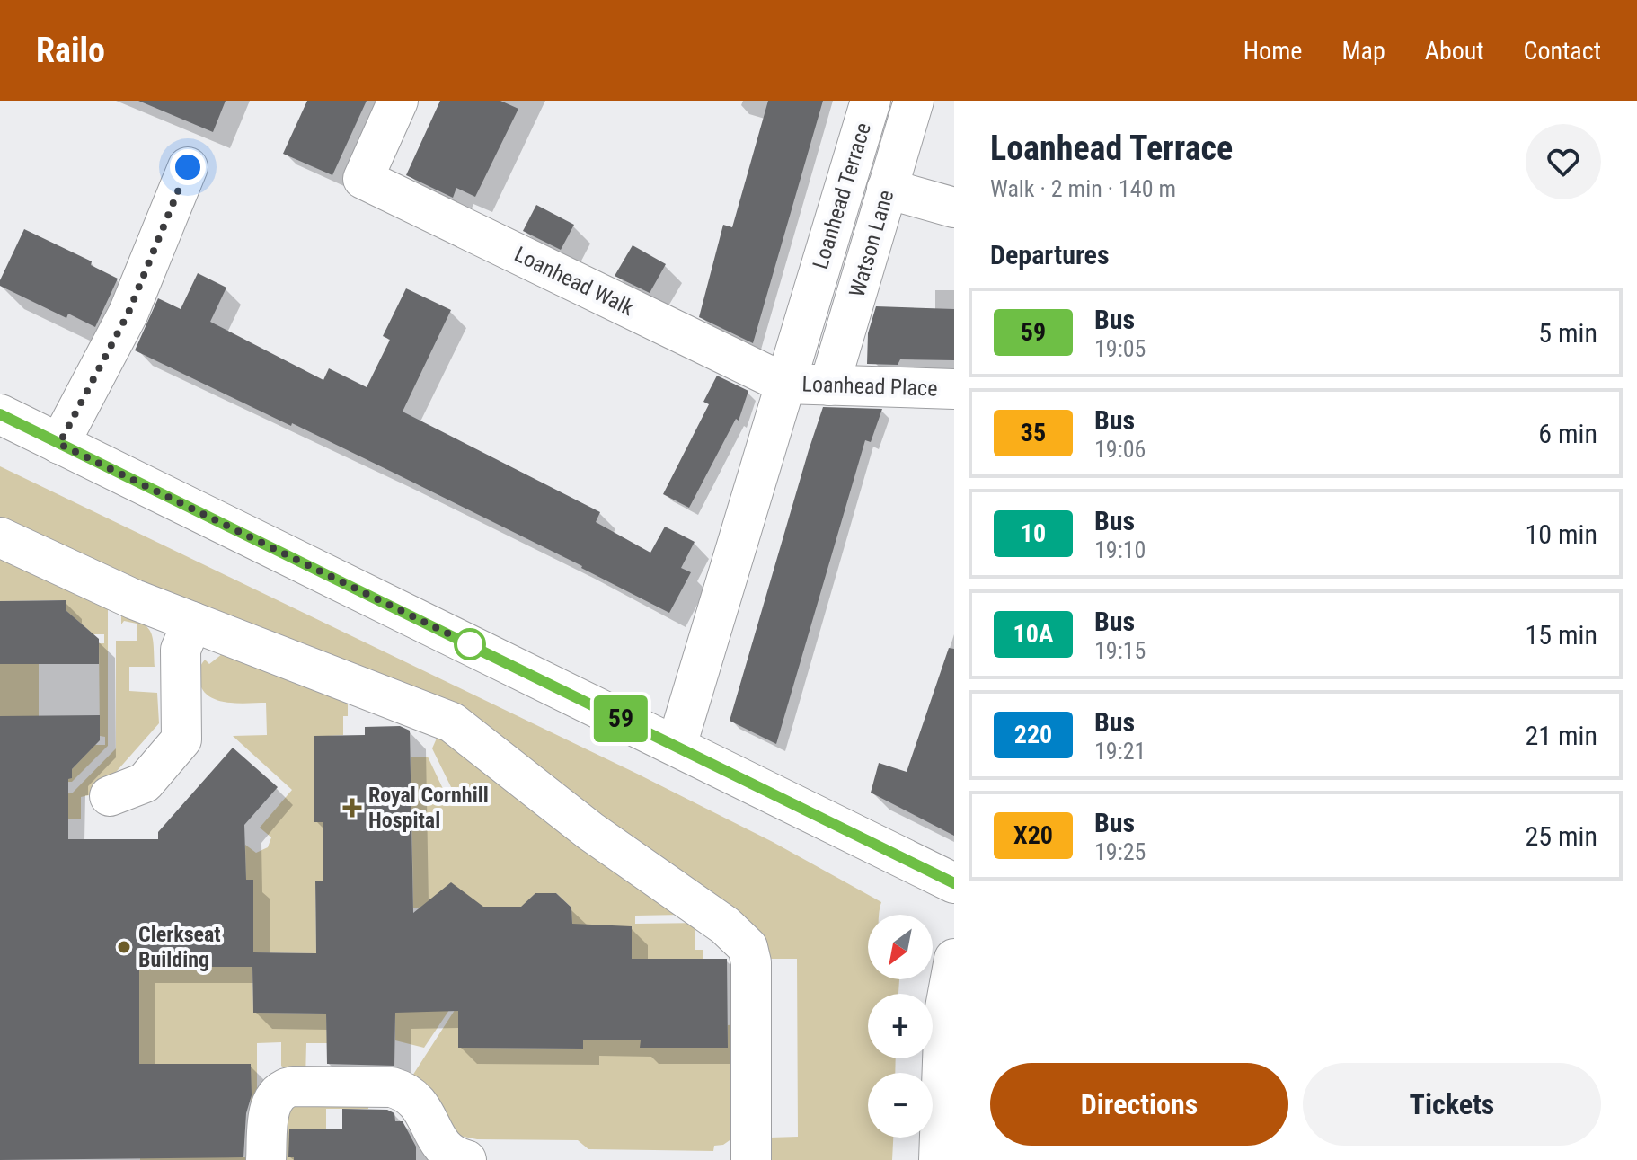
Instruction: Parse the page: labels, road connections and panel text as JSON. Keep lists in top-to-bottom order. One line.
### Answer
{"streets":{"street":["Loanhead Terrace","Watson Lane","Loanhead Walk","Loanhead Place"]},"crossings":[["Loanhead Terrace","Loanhead Walk"],["Loanhead Terrace","Loanhead Place"],["Watson Lane","Loanhead Place"],["Loanhead Walk","Loanhead Place"]],"places":{"health":["Royal Cornhill Hospital"],"other":["Clerkseat Building"]},"lines":["bus line 59"],"north":"bottom left","page":{"header":"Railo","nav":["Home","Map","About","Contact"],"on_map":"59","heading":[["Loanhead Terrace","Walk · 2 min · 140 m"],"Departures"],"list":[{"mark":"59","name":"Bus","note":"19:05","value":"5 min"},{"mark":"35","name":"Bus","note":"19:06","value":"6 min"},{"mark":"10","name":"Bus","note":"19:10","value":"10 min"},{"mark":"10A","name":"Bus","note":"19:15","value":"15 min"},{"mark":"220","name":"Bus","note":"19:21","value":"21 min"},{"mark":"X20","name":"Bus","note":"19:25","value":"25 min"}],"map_buttons":["+","−"],"buttons":["Directions","Tickets"]}}
